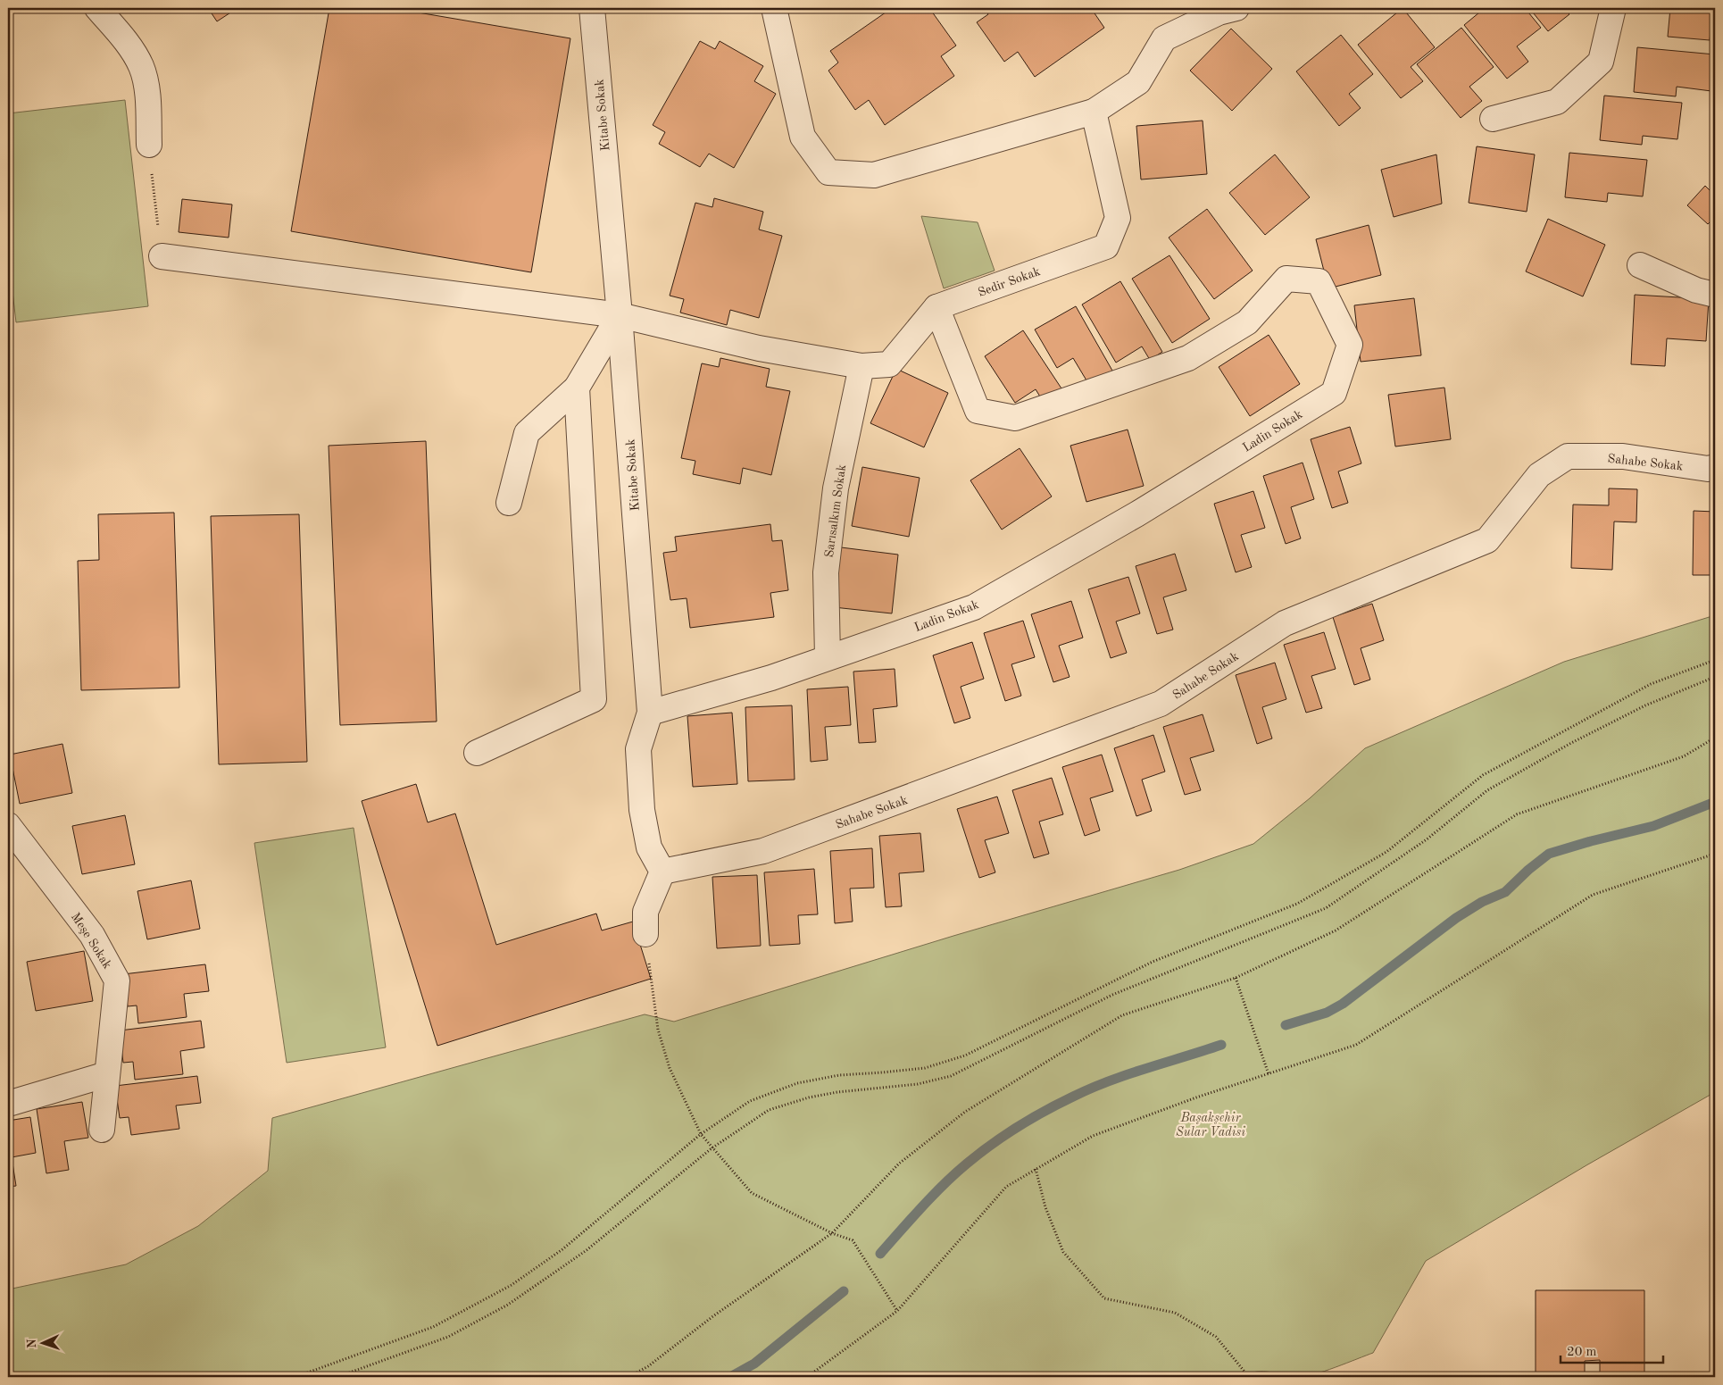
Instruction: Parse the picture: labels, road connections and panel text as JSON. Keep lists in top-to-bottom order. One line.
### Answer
{"streets":{"lane":["Kitabe Sokak","Sedir Sokak","Ladin Sokak","Sahabe Sokak","Sarısalkım Sokak","Meşe Sokak"]},"crossings":[["Kitabe Sokak","Ladin Sokak"],["Kitabe Sokak","Sahabe Sokak"],["Sedir Sokak","Ladin Sokak"],["Ladin Sokak","Sarısalkım Sokak"]],"parks":["Başakşehir Sular Vadisi"],"scale_bar":"20 m","north":"left"}
